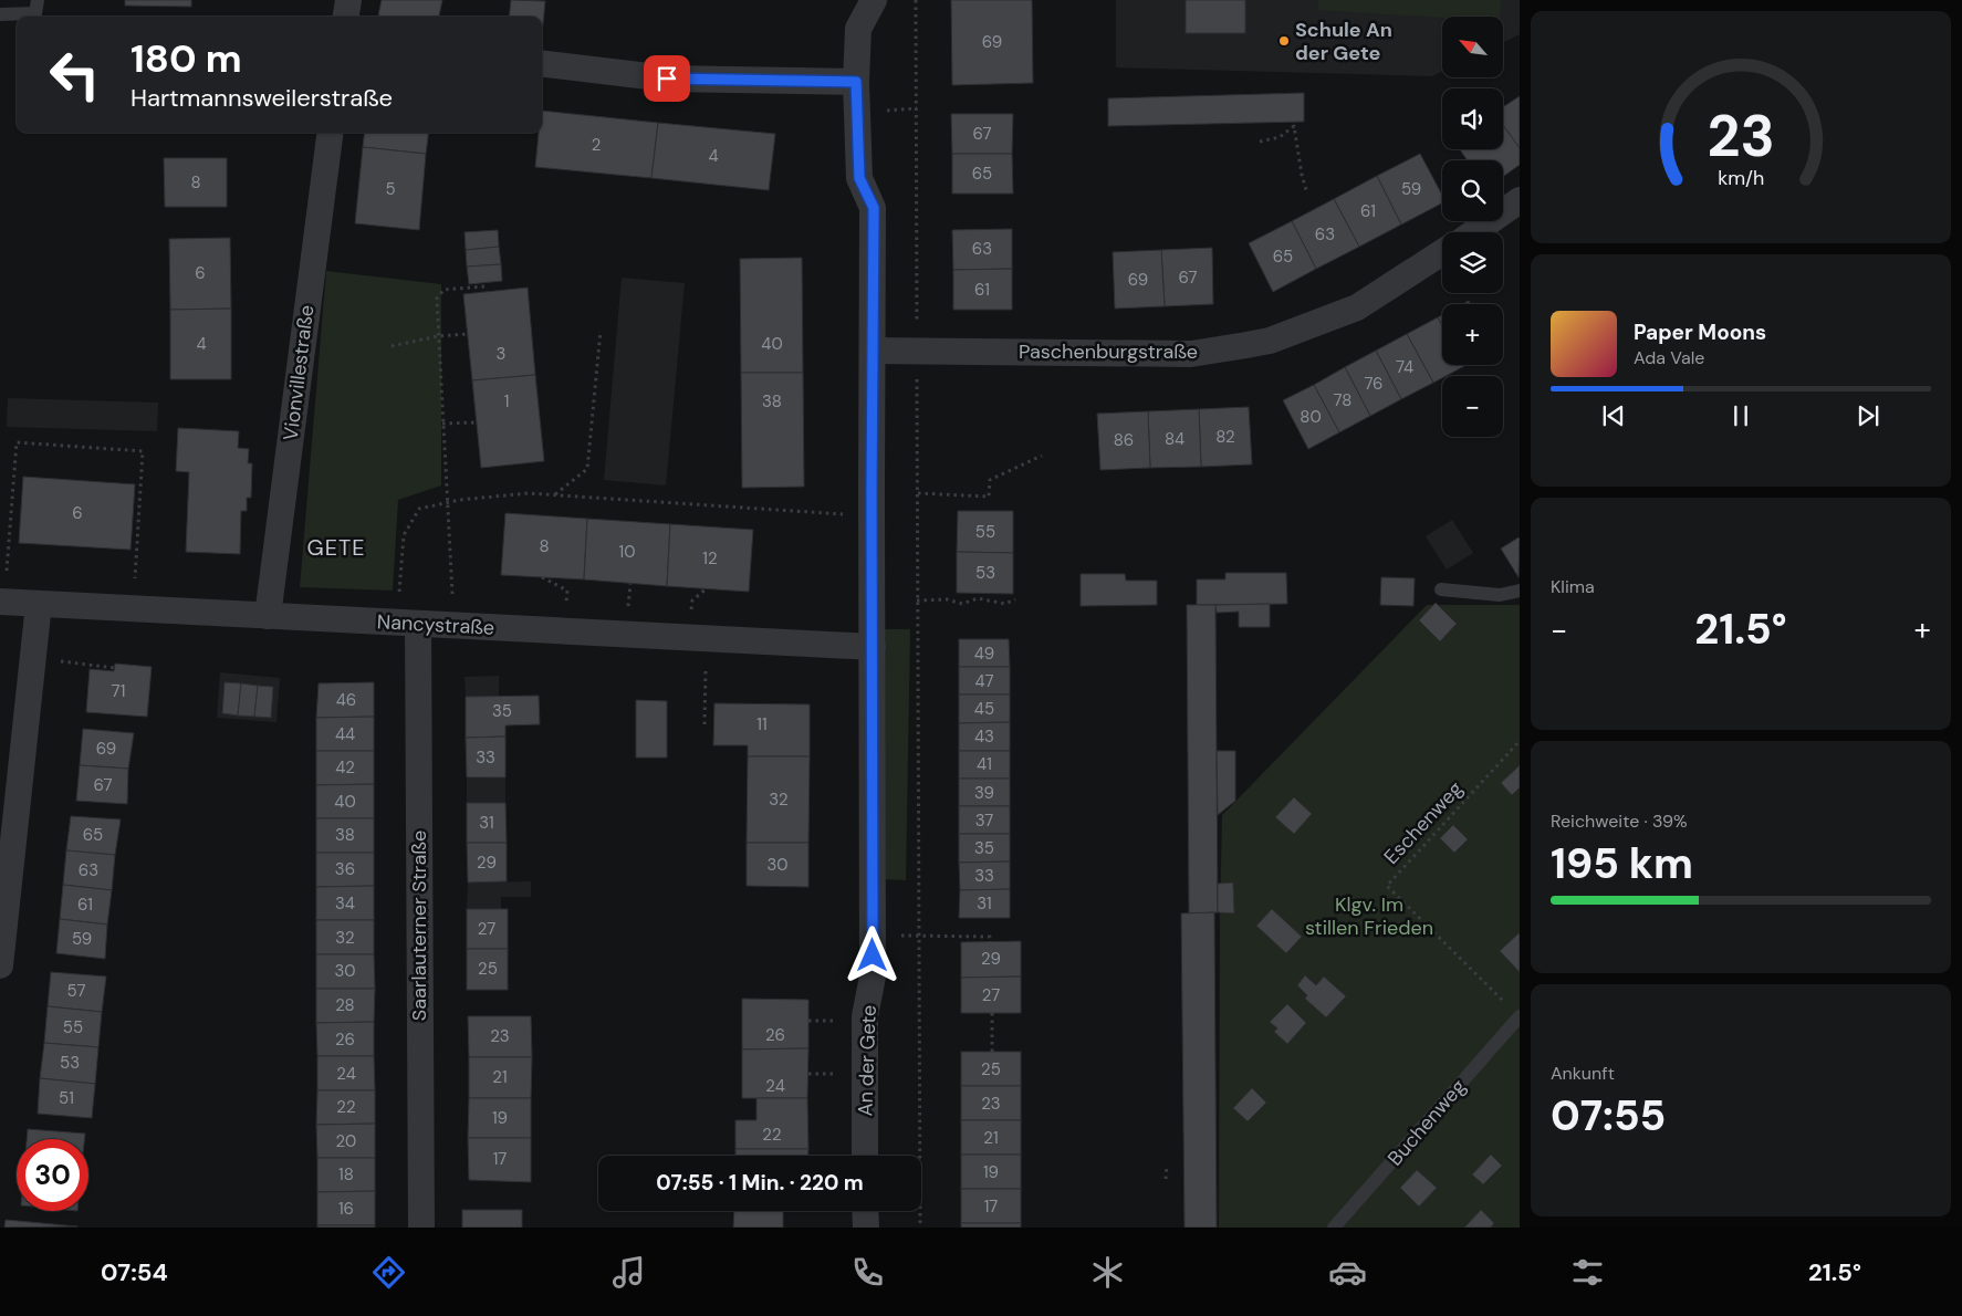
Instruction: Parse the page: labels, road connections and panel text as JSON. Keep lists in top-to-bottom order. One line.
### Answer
{"streets":{"street":["Paschenburgstraße","Vionvillestraße","Nancystraße","Saarlauterner Straße","An der Gete"],"lane":["Buchenweg"],"path":["Eschenweg"]},"crossings":[["Paschenburgstraße","An der Gete"],["Vionvillestraße","Nancystraße"],["Nancystraße","Saarlauterner Straße"],["Nancystraße","An der Gete"],["Eschenweg","Buchenweg"]],"districts":["GETE"],"parks":["Klgv. Im stillen Frieden"],"places":["Schule An der Gete"],"house_numbers":["69","67","2","4","65","8","5","59","61","63","63","65","6","67","69","61","4","40","3","74","76","78","1","38","80","82","84","86","6","55","8","10","12","53","49","47","71","46","45","35","11","44","43","69","33","41","42","67","39","32","40","37","31","65","38","35","29","30","36","63","33","34","31","61","27","32","59","29","25","30","57","27","28","55","26","23","26","53","25","24","21","24","51","23","22","19","22","21","20","17","19","18","17","16"],"north":"top left","page":{"map_buttons":["+","−"],"turn":["180 m","Hartmannsweilerstraße"],"song":["Paper Moons","Ada Vale"],"tile":["Klima",["Reichweite · 39%","195 km"],["Ankunft","07:55"]],"heat":["−","21.5°","+"],"limit":"30","trip":"07:55 · 1 Min. · 220 m","tabs":["07:54","21.5°"],"gauge":["23","km/h"]}}
